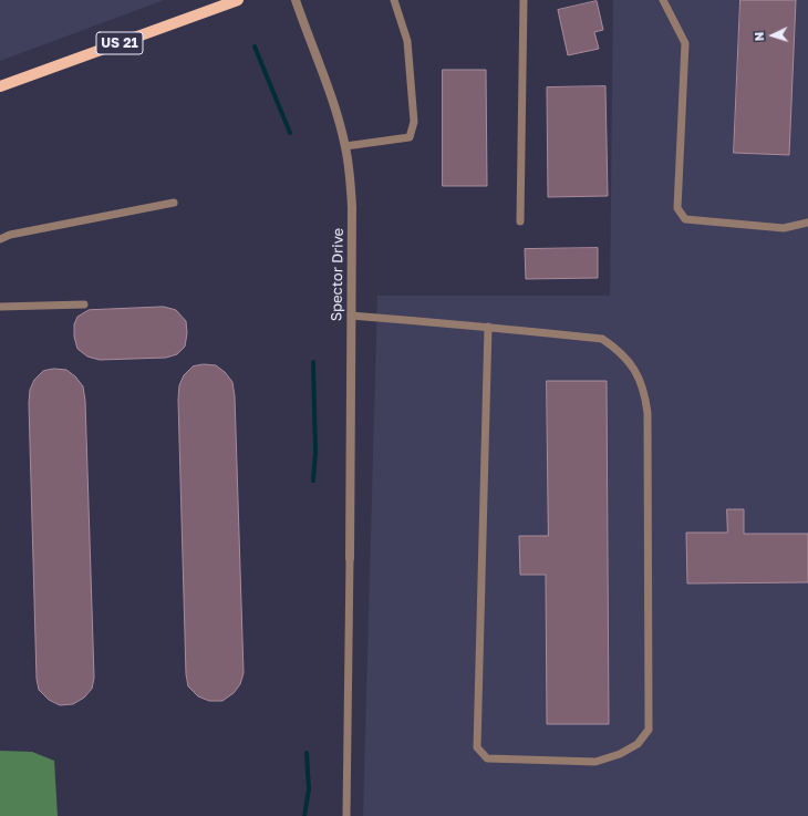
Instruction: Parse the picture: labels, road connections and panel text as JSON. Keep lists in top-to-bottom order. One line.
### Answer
{"streets":{"main road":["US 21"],"street":["Spector Drive"]},"north":"left"}
